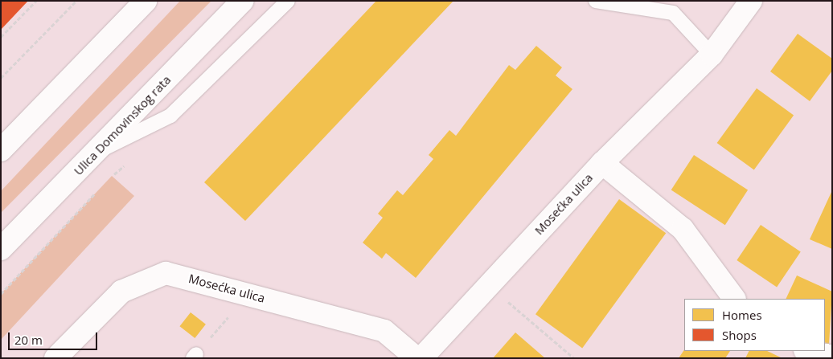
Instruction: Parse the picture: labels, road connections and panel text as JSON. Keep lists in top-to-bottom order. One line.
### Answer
{"streets":{"street":["Ulica Domovinskog rata","Mosećka ulica"]},"legend":["Homes","Shops"],"scale_bar":"20 m"}
